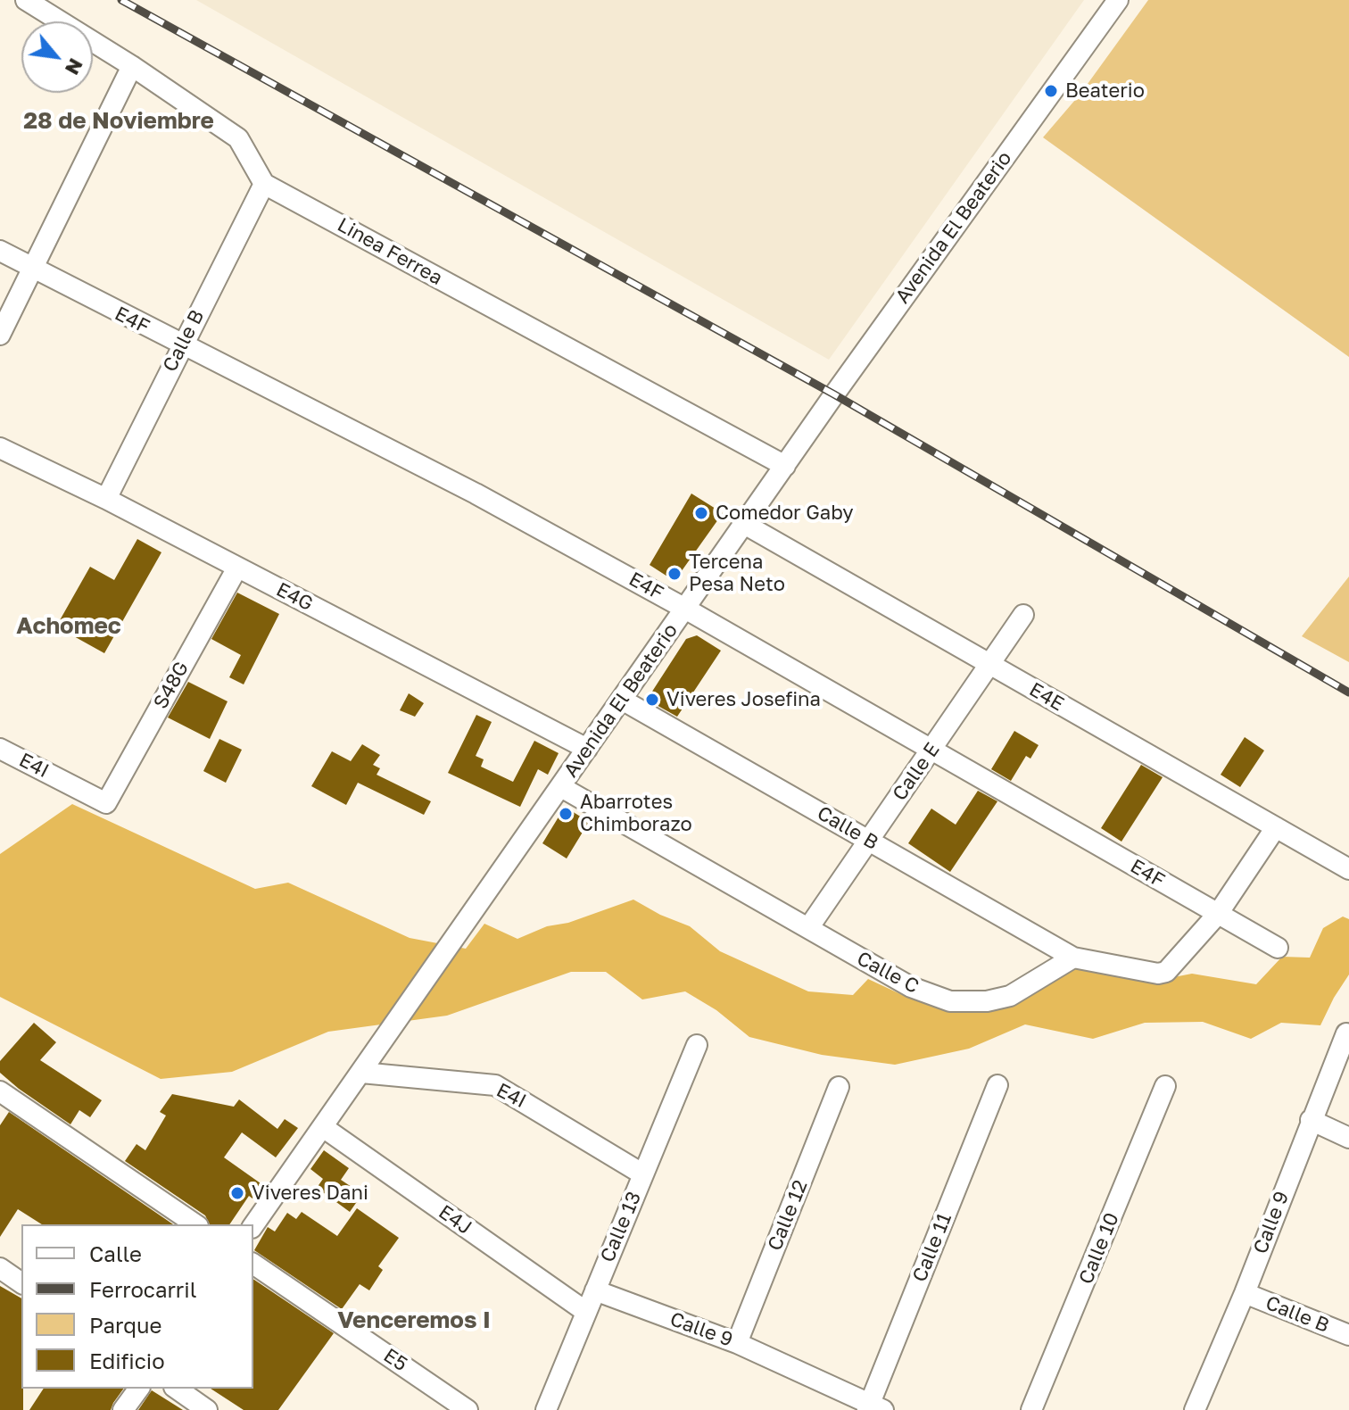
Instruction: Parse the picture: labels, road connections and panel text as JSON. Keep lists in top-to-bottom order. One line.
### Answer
{"streets":{"street":["Avenida El Beaterio","Linea Ferrea","E4F","Calle B","E4G","S48G","E4E","E4I","Calle E","Calle C","Calle 12","E4J","Calle 9","Calle 13","Calle 11","Calle 10","E5"]},"crossings":[["Avenida El Beaterio","Linea Ferrea"],["Avenida El Beaterio","E4F"],["Avenida El Beaterio","Calle B"],["Avenida El Beaterio","E4G"],["Avenida El Beaterio","E4E"],["Avenida El Beaterio","E4I"],["Avenida El Beaterio","Calle C"],["Avenida El Beaterio","E4J"],["Linea Ferrea","Calle B"],["E4F","Calle B"],["E4F","Calle E"],["Calle B","E4G"],["Calle B","Calle E"],["Calle B","Calle C"],["Calle B","Calle 9"],["E4G","S48G"],["S48G","E4I"],["E4E","Calle E"],["E4I","Calle 13"],["Calle E","Calle C"],["Calle 12","Calle 9"],["E4J","Calle 13"],["Calle 9","Calle 13"],["Calle 9","Calle 11"]],"districts":["28 de Noviembre","Achomec","Venceremos I"],"places":["Beaterio","Comedor Gaby","Tercena Pesa Neto","Viveres Josefina","Abarrotes Chimborazo","Viveres Dani"],"legend":["Calle","Ferrocarril","Parque","Edificio"],"north":"bottom right"}
